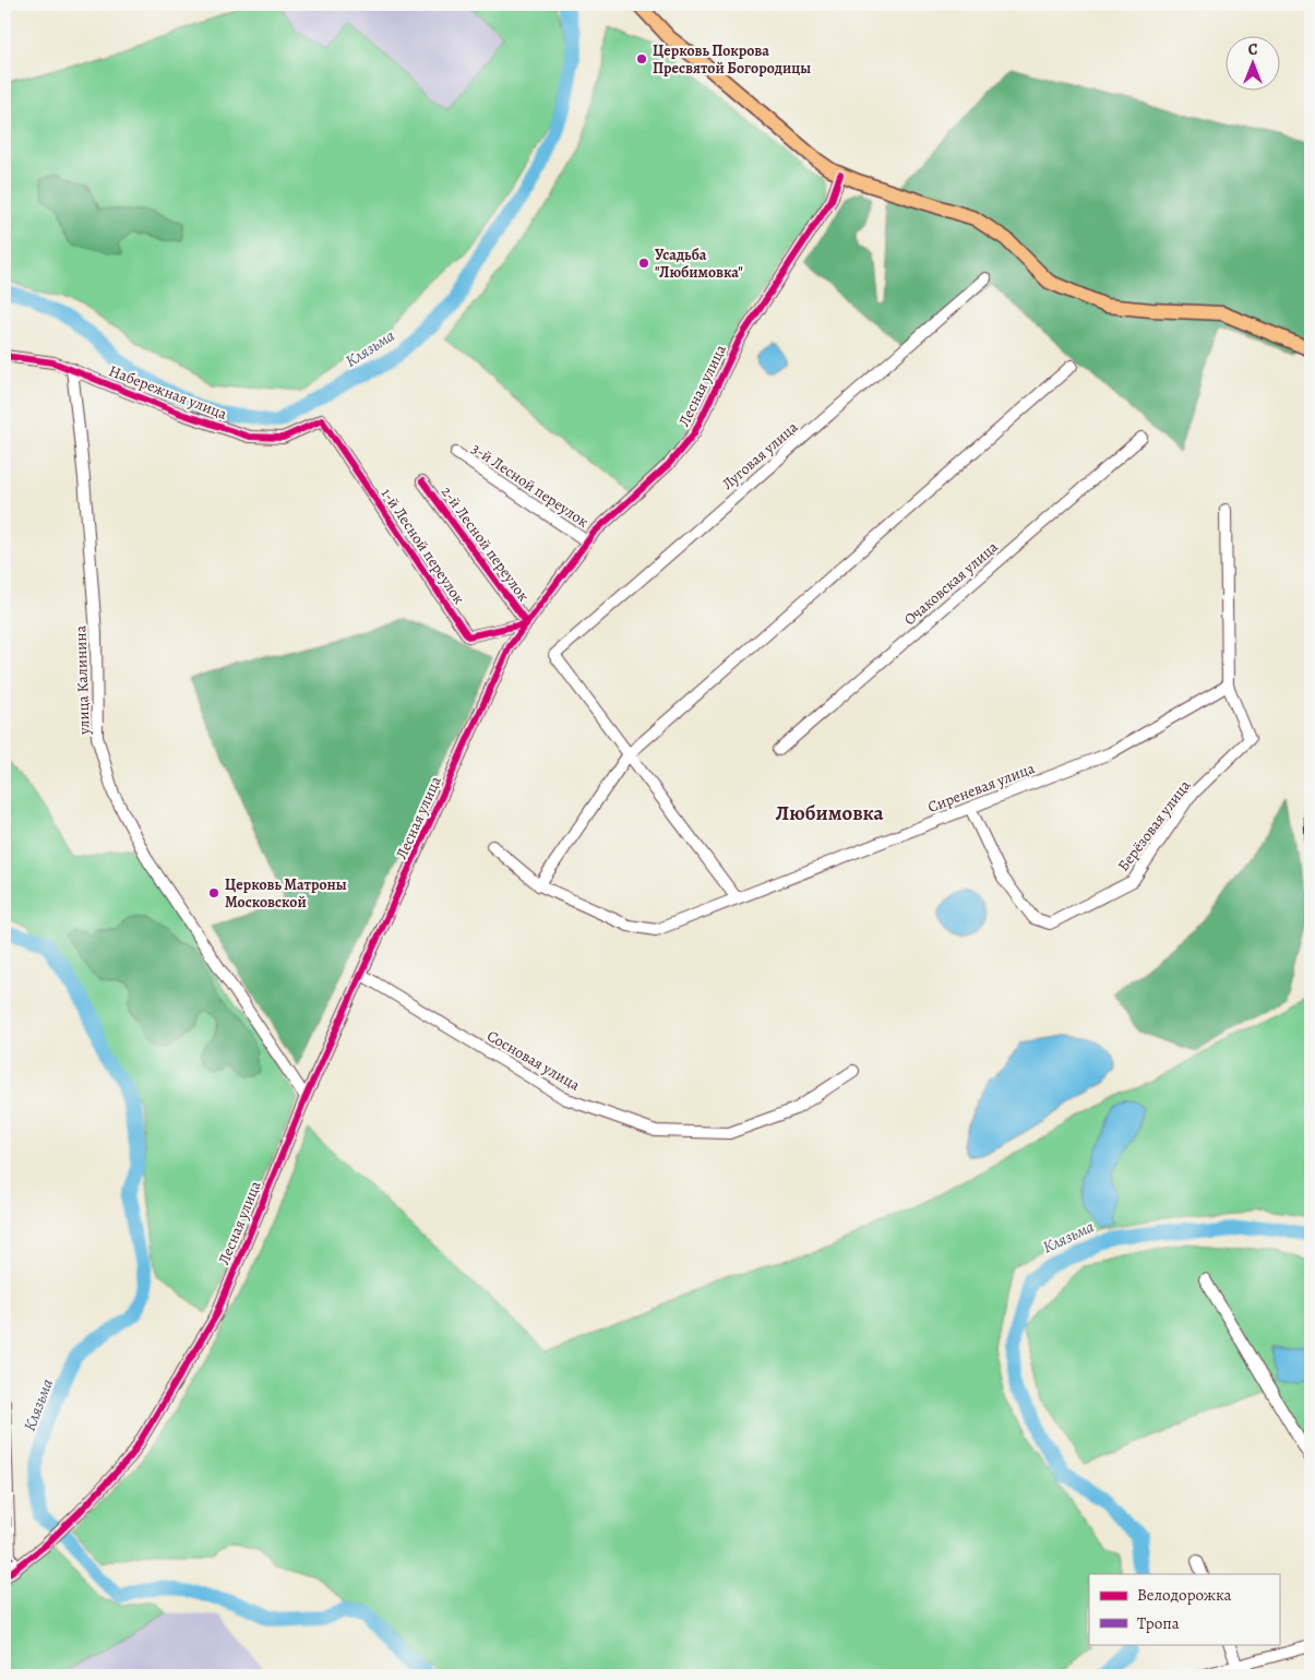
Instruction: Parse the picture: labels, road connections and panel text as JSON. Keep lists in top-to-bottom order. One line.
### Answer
{"streets":{"street":["Лесная улица","Набережная улица","Луговая улица","3-й Лесной переулок","2-й Лесной переулок","1-й Лесной переулок","Очаковская улица","улица Калинина","Сиреневая улица","Берёзовая улица","Сосновая улица"]},"crossings":[["Лесная улица","3-й Лесной переулок"],["Лесная улица","2-й Лесной переулок"],["Лесная улица","1-й Лесной переулок"],["Лесная улица","улица Калинина"],["Лесная улица","Сосновая улица"],["Набережная улица","1-й Лесной переулок"],["Набережная улица","улица Калинина"],["2-й Лесной переулок","1-й Лесной переулок"],["Сиреневая улица","Берёзовая улица"]],"districts":["Любимовка"],"water":["Клязьма"],"places":["Церковь Покрова Пресвятой Богородицы","Усадьба \"Любимовка\"","Церковь Матроны Московской"],"legend":["Велодорожка","Тропа"],"north":"top"}
